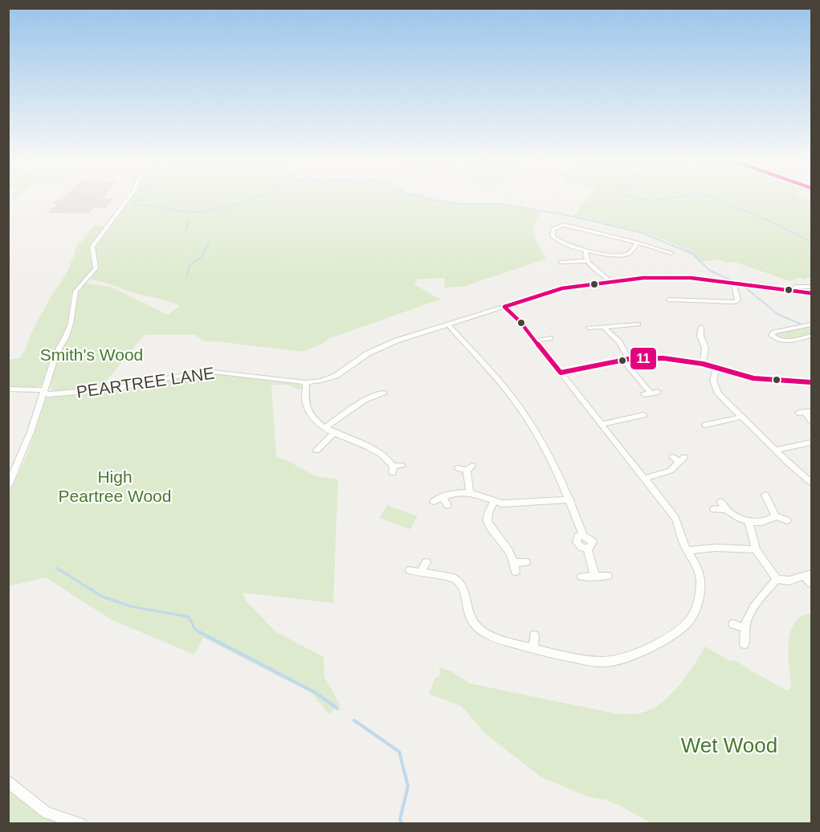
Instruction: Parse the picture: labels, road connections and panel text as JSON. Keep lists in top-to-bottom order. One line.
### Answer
{"streets":{"street":["PEARTREE LANE"]},"parks":["Smith's Wood","High Peartree Wood","Wet Wood"],"lines":["transit line 11"]}
